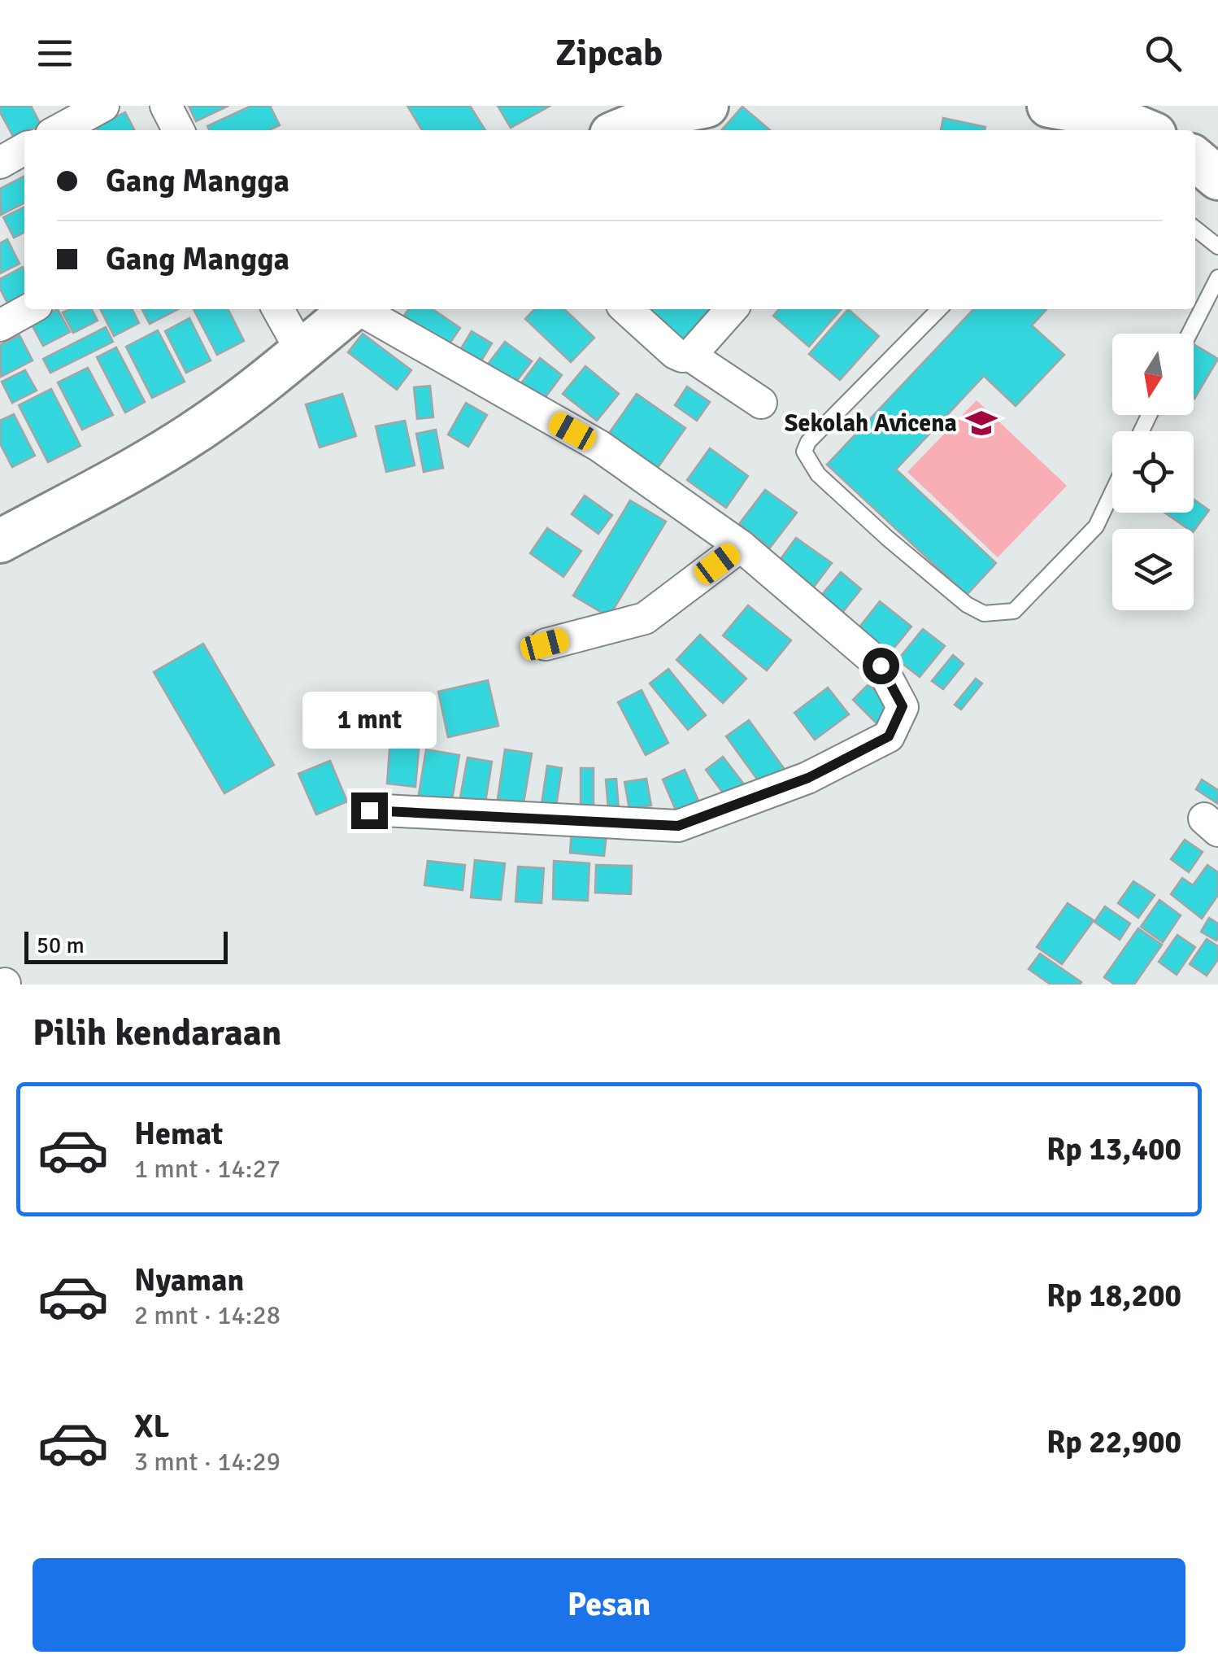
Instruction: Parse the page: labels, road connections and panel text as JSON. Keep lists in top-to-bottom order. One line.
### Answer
{"places":{"school or university":["Sekolah Avicena"]},"scale_bar":"50 m","north":"bottom","page":{"header":"Zipcab","banner":["Gang Mangga","Gang Mangga"],"bubble":"1 mnt","scale":"50 m","heading":"Pilih kendaraan","list":[{"name":"Hemat","note":"1 mnt · 14:27","value":"Rp 13,400"},{"name":"Nyaman","note":"2 mnt · 14:28","value":"Rp 18,200"},{"name":"XL","note":"3 mnt · 14:29","value":"Rp 22,900"}],"buttons":"Pesan"}}
